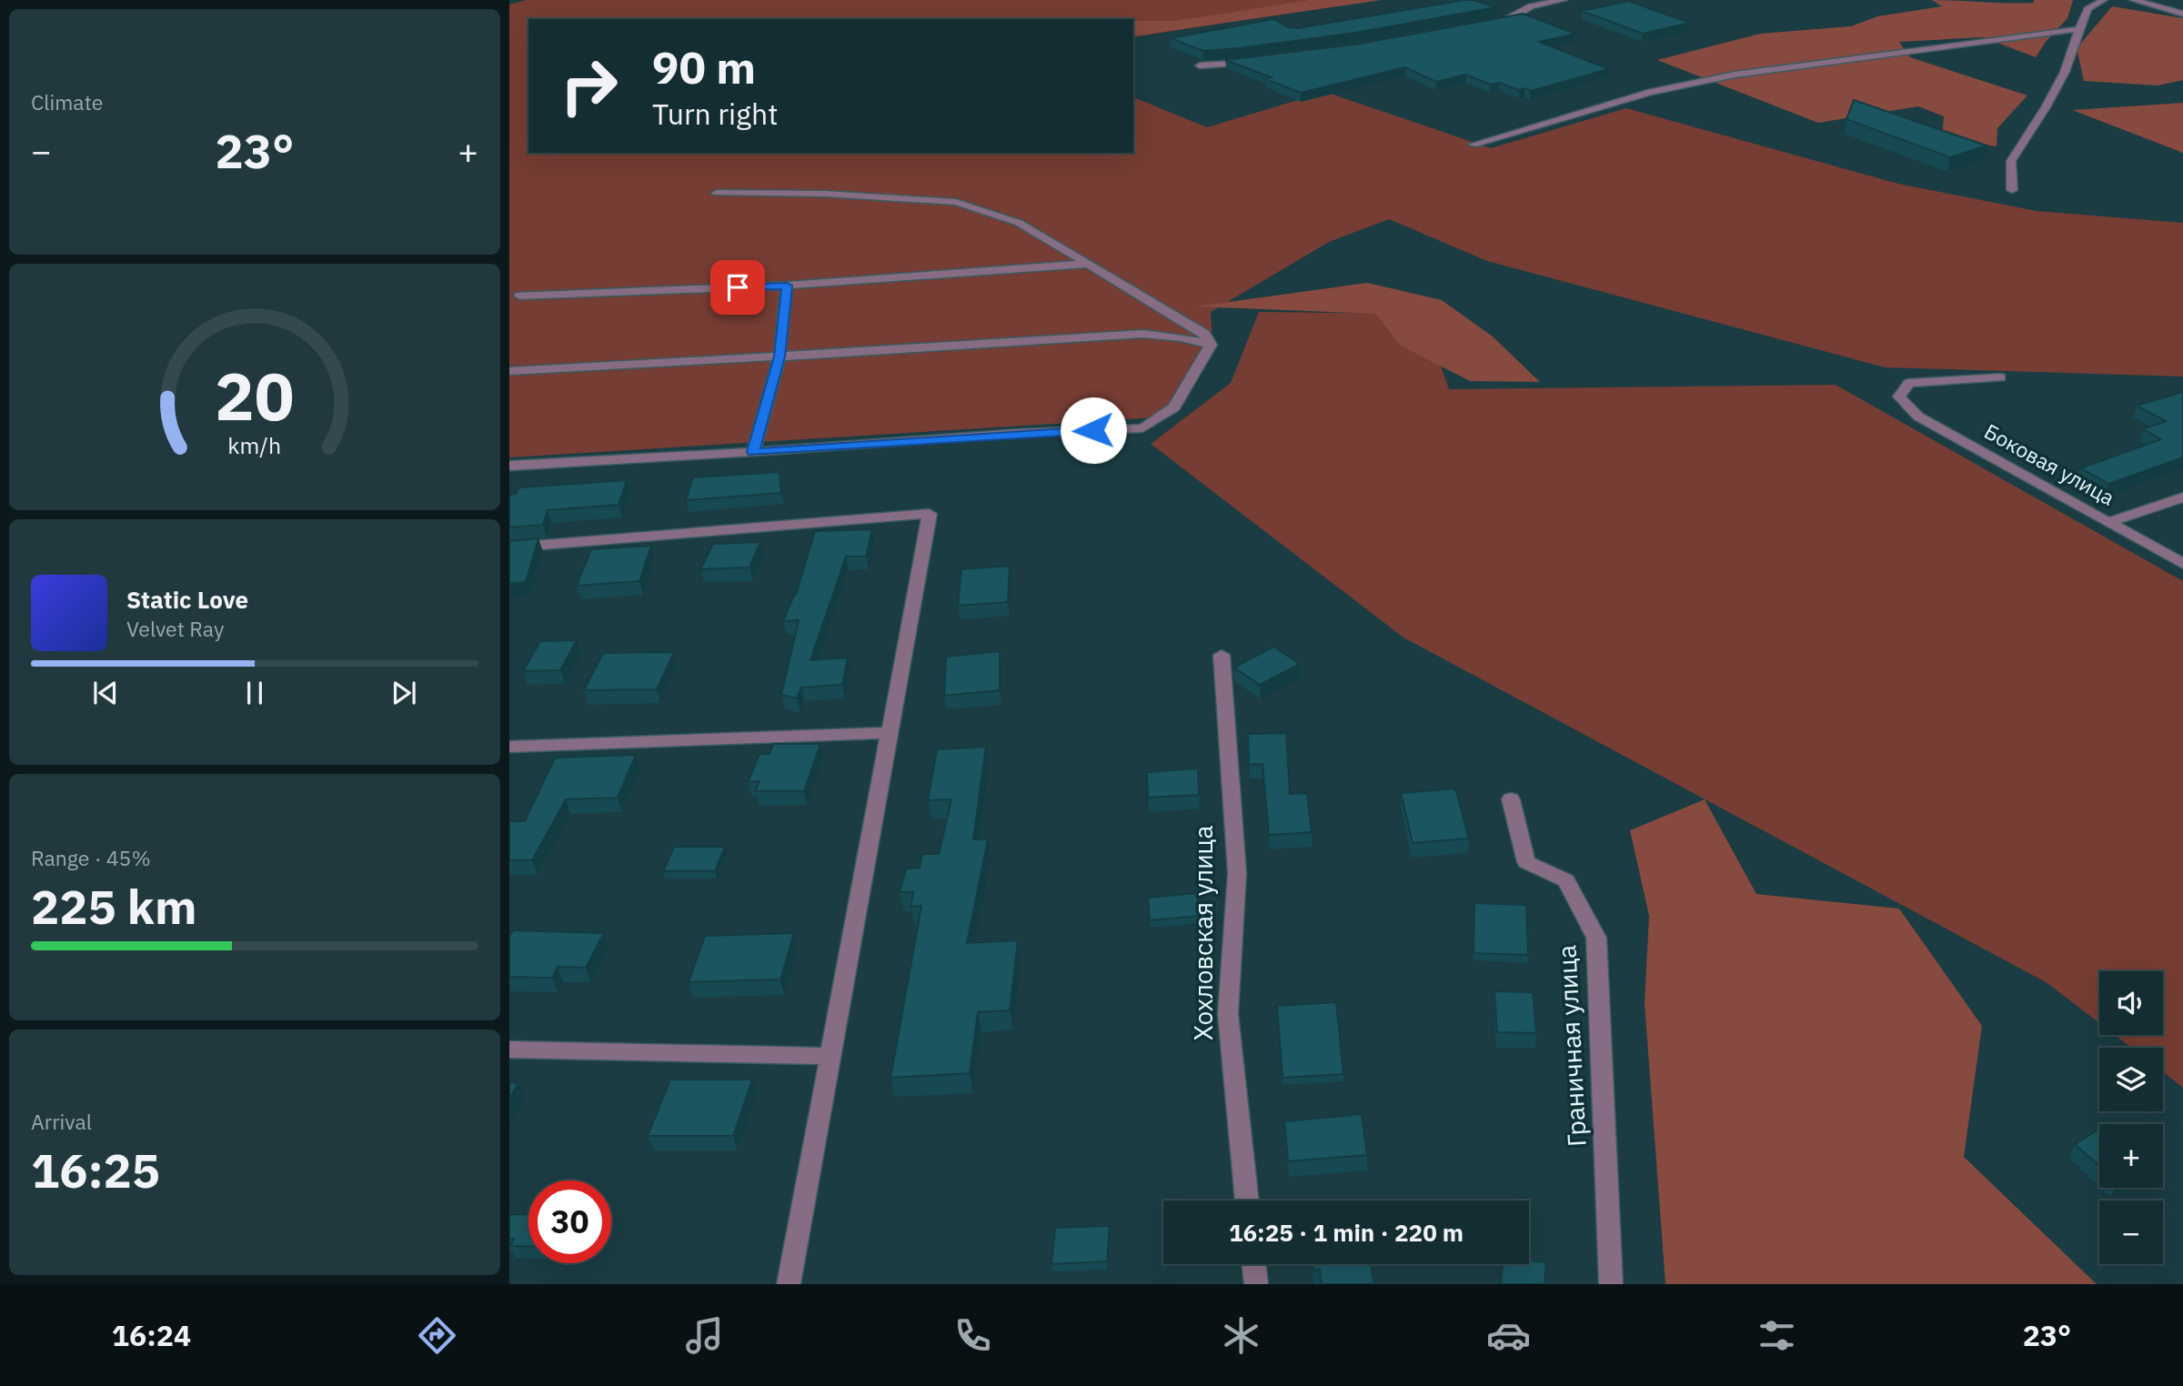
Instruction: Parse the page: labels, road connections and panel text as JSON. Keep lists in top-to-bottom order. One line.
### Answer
{"streets":{"street":["Боковая улица","Хохловская улица","Граничная улица"]},"page":{"tile":["Climate",["Range · 45%","225 km"],["Arrival","16:25"]],"turn":["90 m","Turn right"],"heat":["−","23°","+"],"song":["Static Love","Velvet Ray"],"map_buttons":["+","−"],"limit":"30","trip":"16:25 · 1 min · 220 m","tabs":["16:24","23°"],"gauge":["20","km/h"]}}
